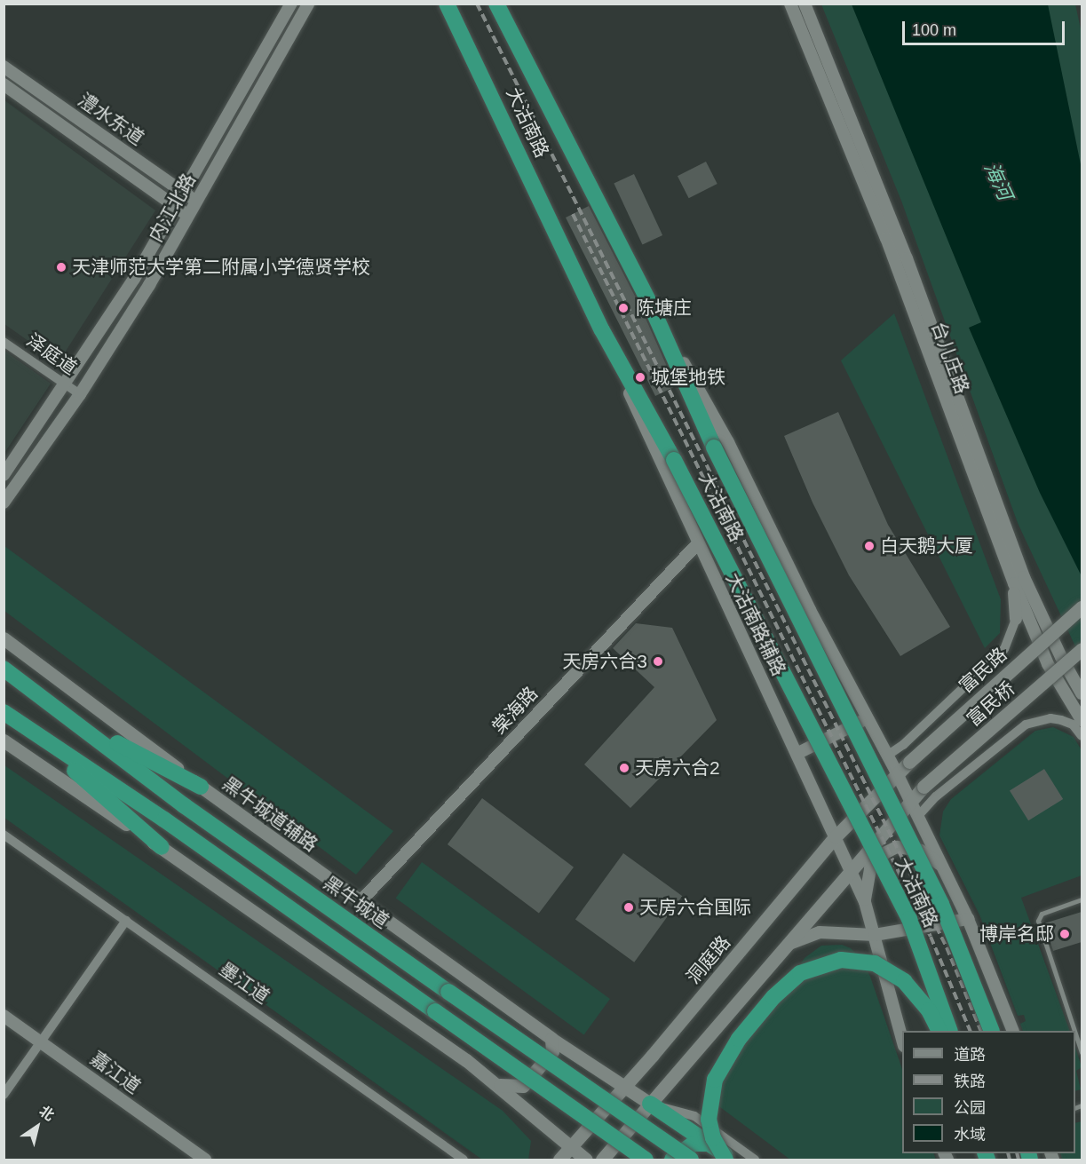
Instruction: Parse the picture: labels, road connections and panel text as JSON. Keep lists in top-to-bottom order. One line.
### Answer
{"streets":{"highway":["大沽南路","黑牛城道"],"main road":["富民路","富民桥","黑牛城道辅路","洞庭路"],"street":["澧水东道","内江北路","泽庭道","台儿庄路","大沽南路辅路","棠海路","墨江道","嘉江道"]},"crossings":[["澧水东道","内江北路"],["大沽南路","大沽南路辅路"],["内江北路","泽庭道"],["大沽南路辅路","棠海路"],["大沽南路辅路","洞庭路"],["富民路","洞庭路"],["棠海路","黑牛城道辅路"],["黑牛城道辅路","洞庭路"]],"water":["海河"],"places":["天津师范大学第二附属小学德贤学校","陈塘庄","城堡地铁","白天鹅大厦","天房六合3","天房六合2","天房六合国际","博岸名邸"],"legend":["道路","铁路","公园","水域"],"scale_bar":"100 m","north":"top right"}
